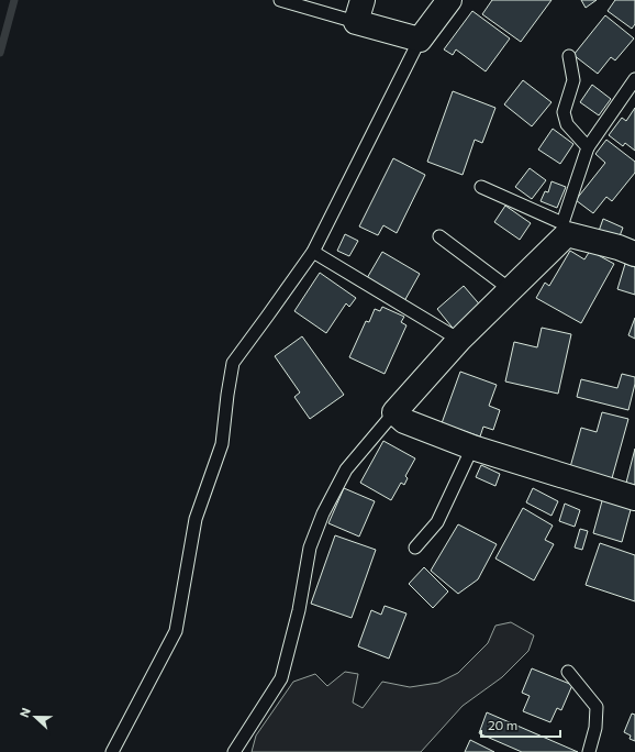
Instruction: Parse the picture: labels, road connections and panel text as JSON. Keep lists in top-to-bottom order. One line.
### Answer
{"scale_bar":"20 m","north":"left"}
